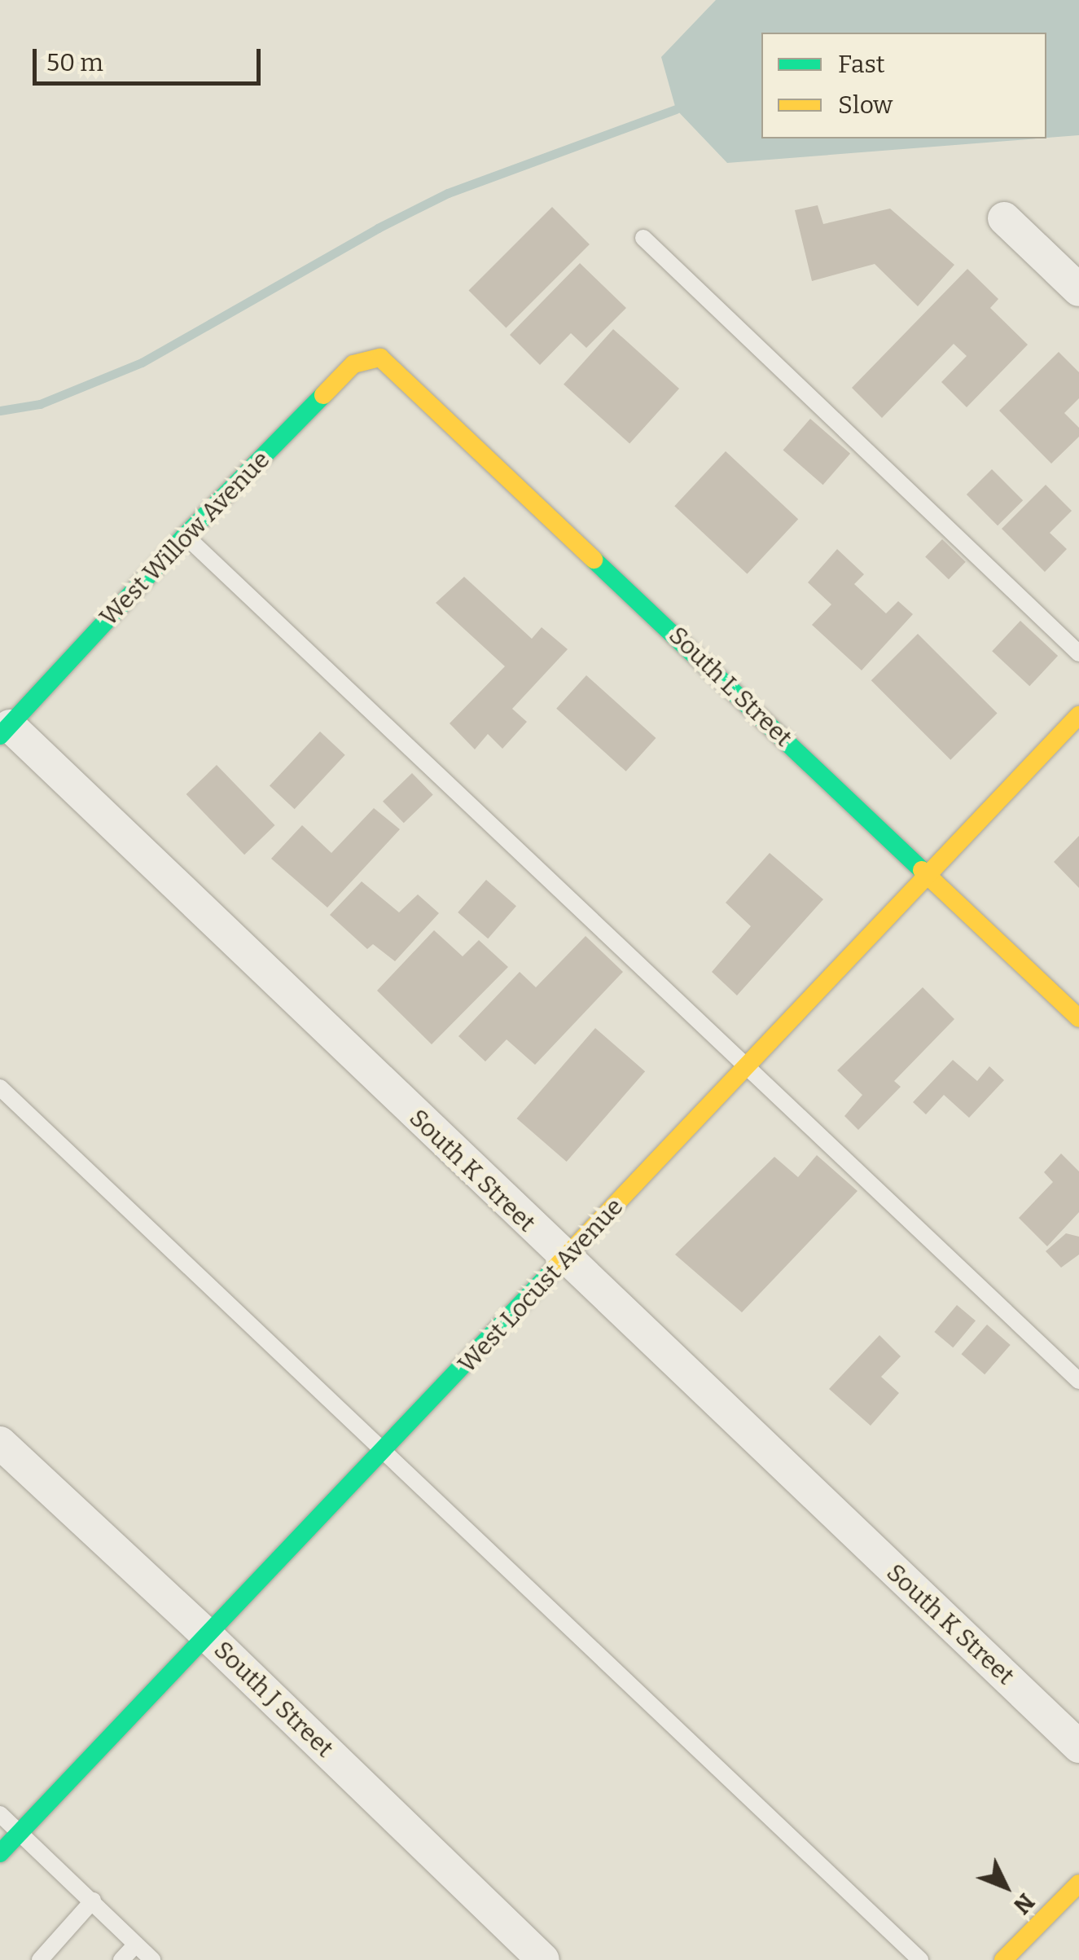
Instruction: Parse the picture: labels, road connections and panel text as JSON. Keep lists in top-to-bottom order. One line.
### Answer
{"streets":{"street":["West Willow Avenue","South L Street","South K Street","West Locust Avenue","South J Street"]},"crossings":[["West Willow Avenue","South L Street"],["West Willow Avenue","South K Street"],["South L Street","West Locust Avenue"],["South K Street","West Locust Avenue"],["West Locust Avenue","South J Street"]],"legend":["Fast","Slow"],"scale_bar":"50 m","north":"bottom right"}
